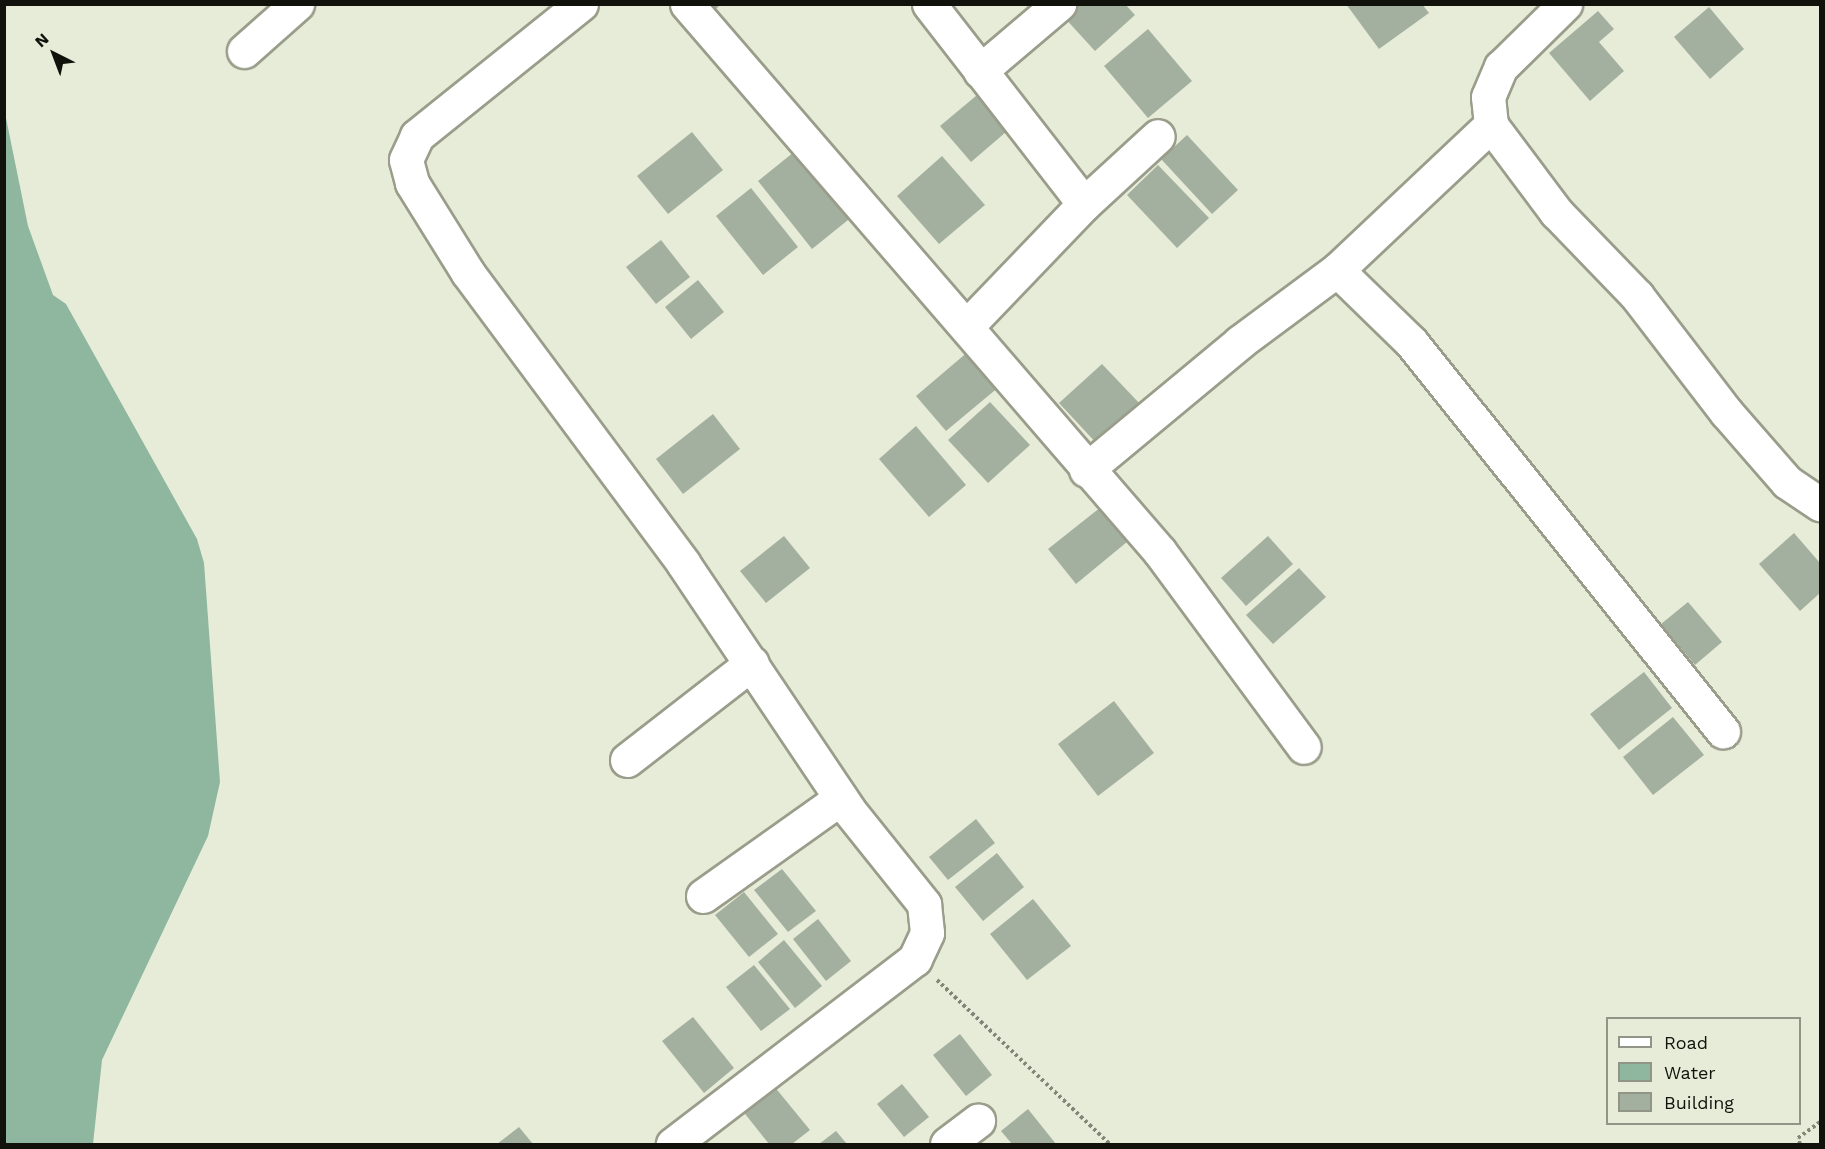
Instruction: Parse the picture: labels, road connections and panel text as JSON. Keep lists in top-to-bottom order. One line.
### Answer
{"legend":["Road","Water","Building"],"north":"top left"}
